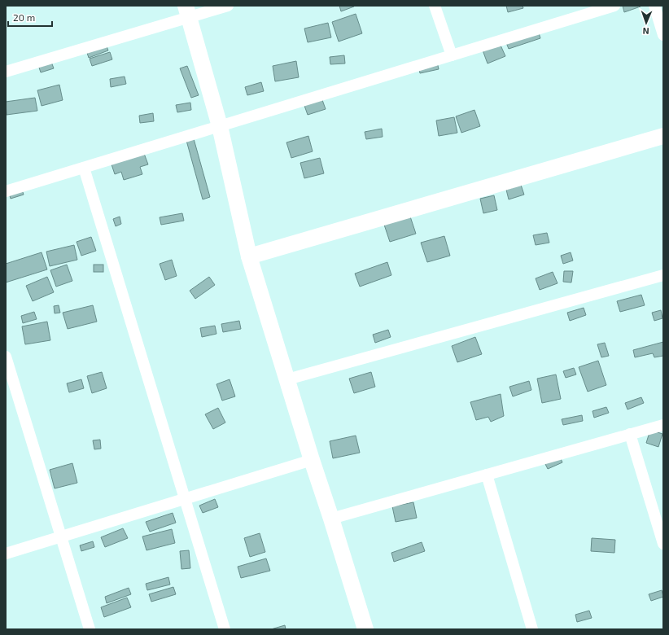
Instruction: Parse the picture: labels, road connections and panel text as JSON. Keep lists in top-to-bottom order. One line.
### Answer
{"scale_bar":"20 m","north":"bottom"}
